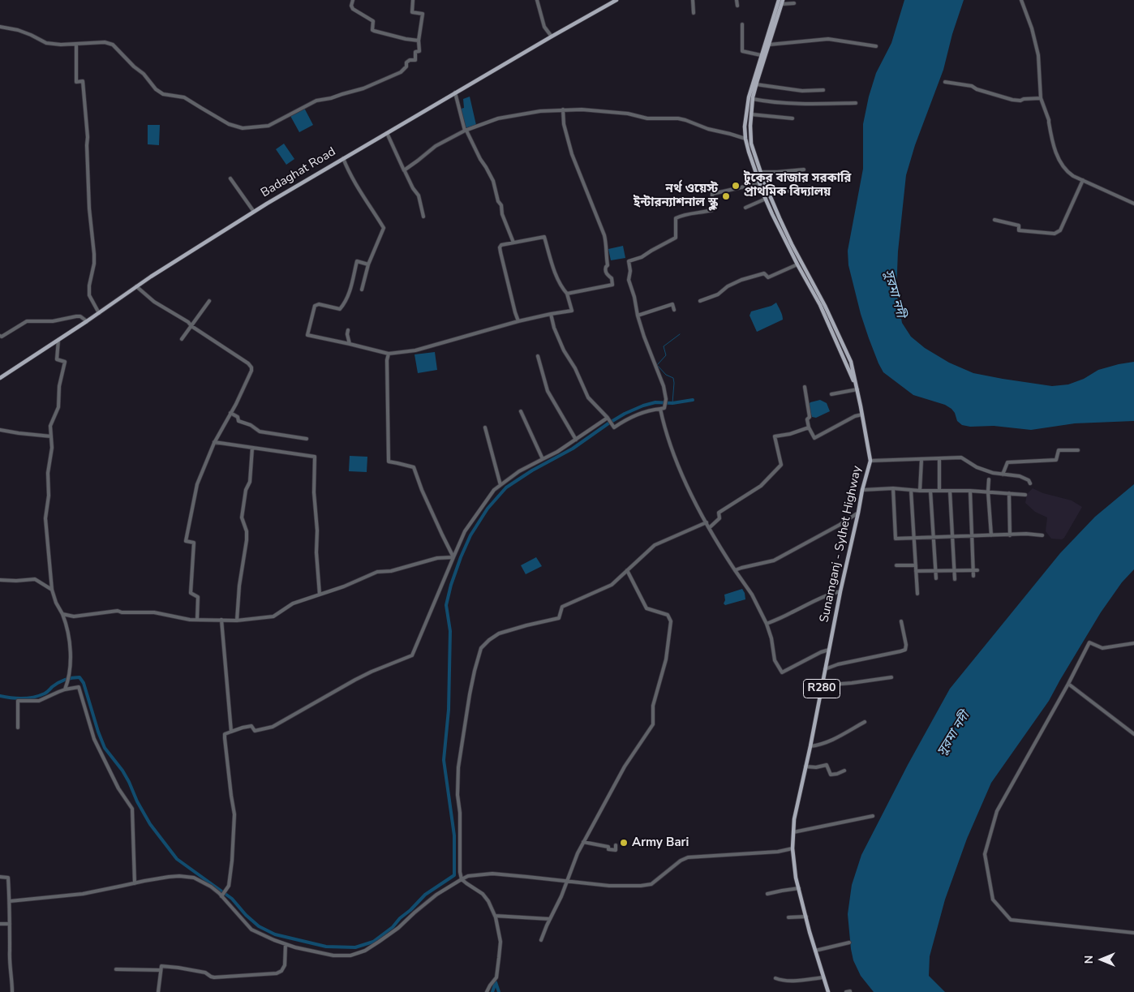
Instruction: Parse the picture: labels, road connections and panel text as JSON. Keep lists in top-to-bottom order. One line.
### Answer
{"streets":{"main road":["Badaghat Road","Sunamganj - Sylhet Highway","R280"]},"water":["সুরমা নদী"],"places":["টুকের বাজার সরকারি প্রাথমিক বিদ্যালয়","নর্থ ওয়েস্ট ইন্টারন্যাশনাল স্কুল","Army Bari"],"north":"left"}
